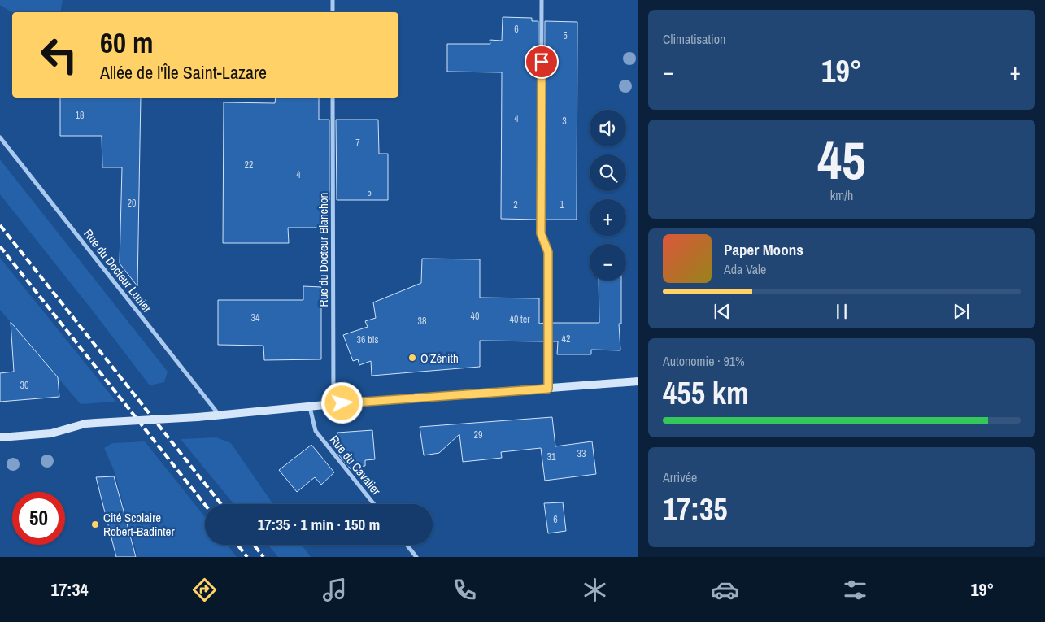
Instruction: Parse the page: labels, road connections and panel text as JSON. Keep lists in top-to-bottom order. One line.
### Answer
{"streets":{"street":["Rue du Docteur Blanchon","Rue du Docteur Lunier","Rue du Cavalier"]},"places":["O'Zénith","Cité Scolaire Robert-Badinter"],"house_numbers":["6","5","18","4","3","7","22","4","5","20","2","1","40","34","40 ter","38","42","36 bis","30","29","33","31","6"],"page":{"tile":["Climatisation",["45","km/h"],["Autonomie · 91%","455 km"],["Arrivée","17:35"]],"turn":["60 m","Allée de l'Île Saint-Lazare"],"heat":["−","19°","+"],"map_buttons":["+","−"],"song":["Paper Moons","Ada Vale"],"limit":"50","trip":"17:35 · 1 min · 150 m","tabs":["17:34","19°"]}}
